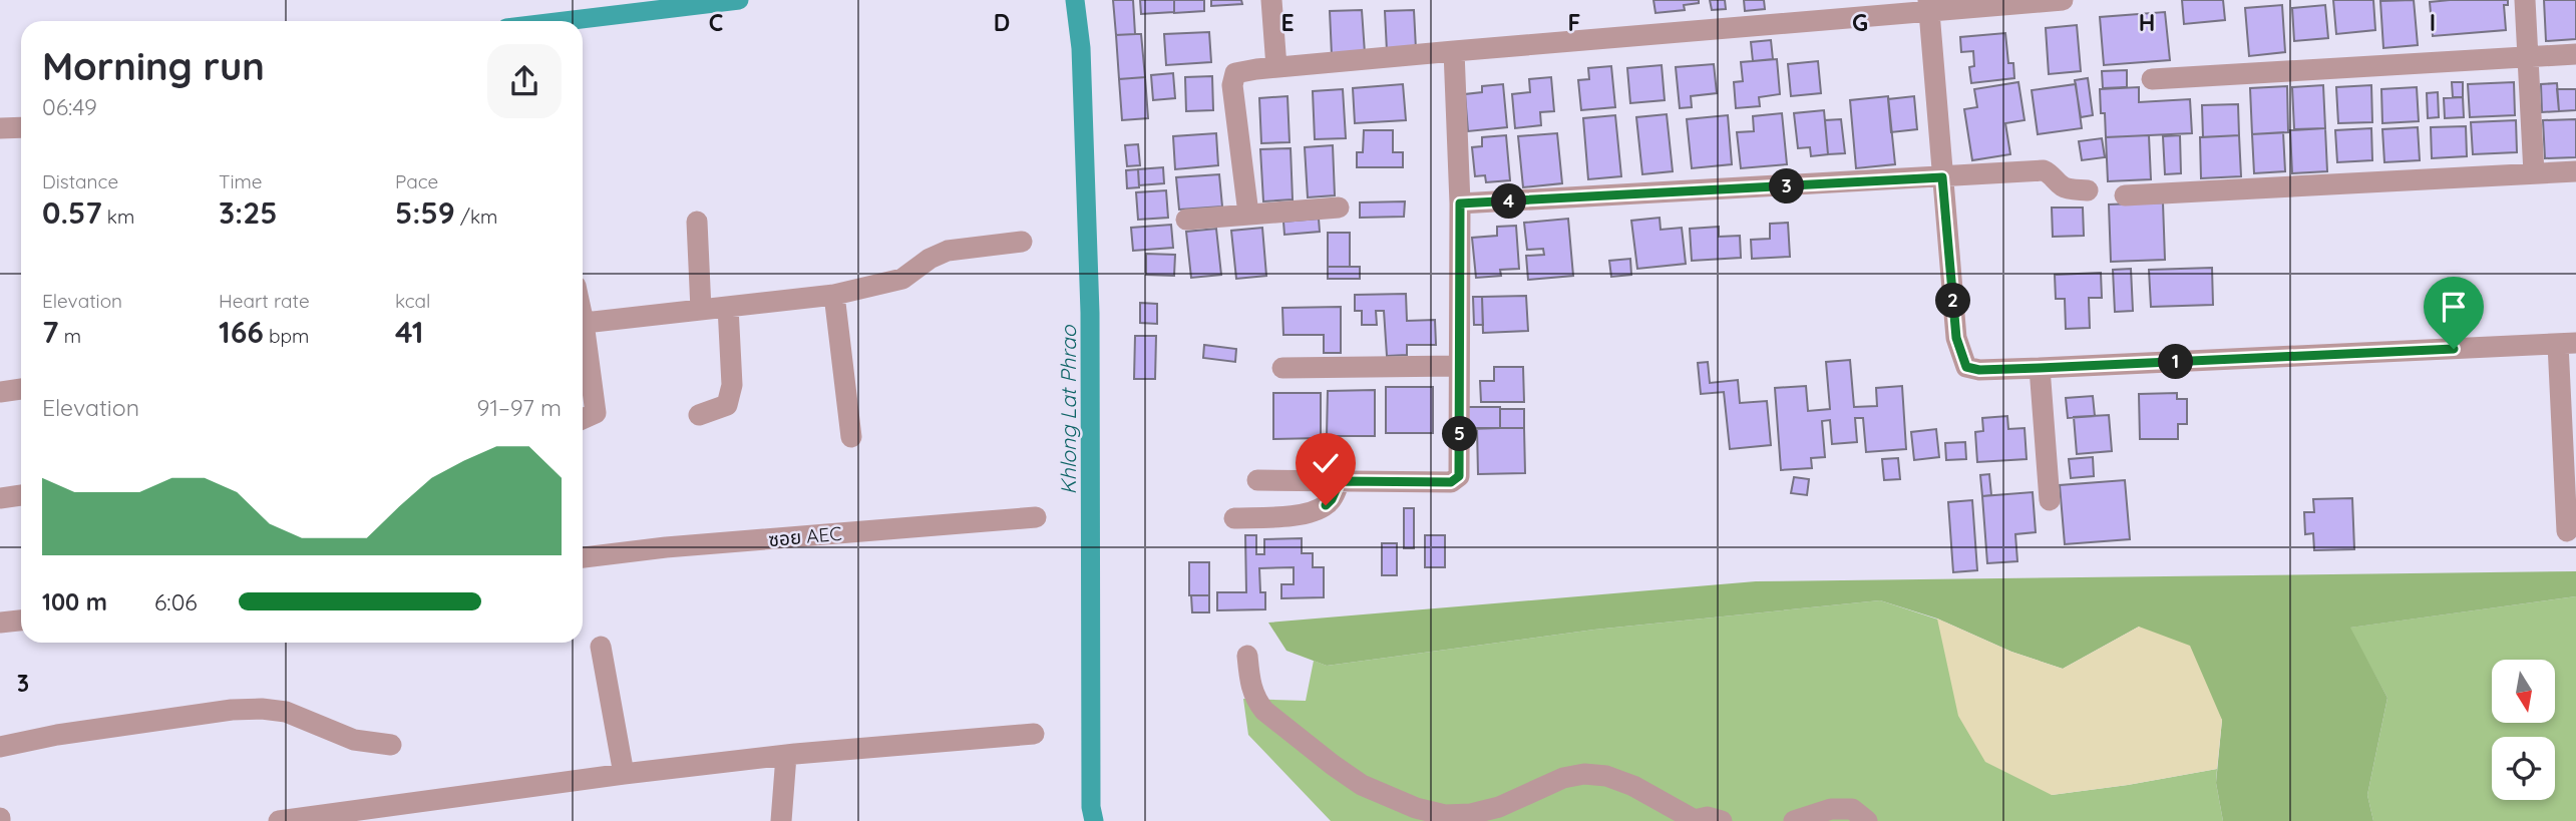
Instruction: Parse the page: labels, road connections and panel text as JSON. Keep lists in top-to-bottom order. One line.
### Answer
{"streets":{"street":["ซอย AEC"]},"water":["Khlong Lat Phrao"],"north":"bottom","page":{"heading":["Morning run","06:49"],"stats":[["Distance","0.57 km"],["Time","3:25"],["Pace","5:59 /km"],["Elevation","7 m"],["Heart rate","166 bpm"],["kcal","41"]],"pins":["3","4","2","1","5"],"chart":["Elevation","91–97 m"],"list":[{"name":"100 m","note":"6:06"}]},"grid":{"columns":["C","D","E","F","G","H","I"],"rows":["3"]}}
